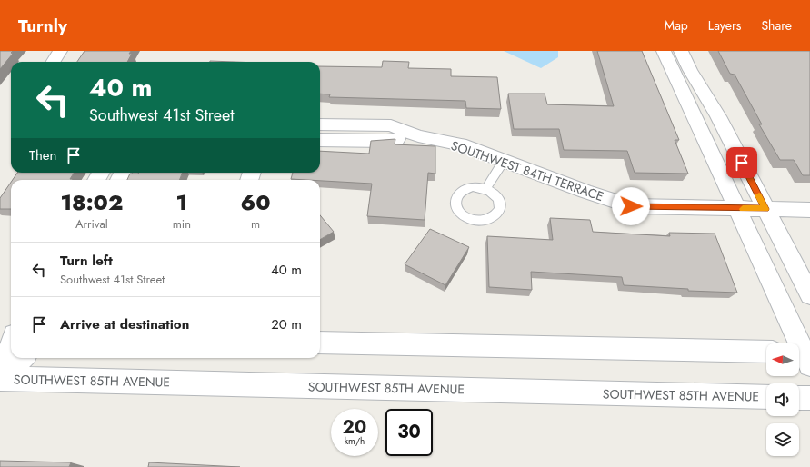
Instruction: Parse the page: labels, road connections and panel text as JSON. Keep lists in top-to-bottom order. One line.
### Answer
{"streets":{"street":["SOUTHWEST 84TH TERRACE","SOUTHWEST 85TH AVENUE"]},"north":"left","page":{"header":"Turnly","nav":["Map","Layers","Share"],"turn":["40 m","Southwest 41st Street"],"then":"Then","eta":["18:02","Arrival","1","min","60","m"],"list":[{"name":"Turn left","note":"Southwest 41st Street","value":"40 m"},{"name":"Arrive at destination","value":"20 m"}],"speed":"20 km/h","limit":"30"}}
